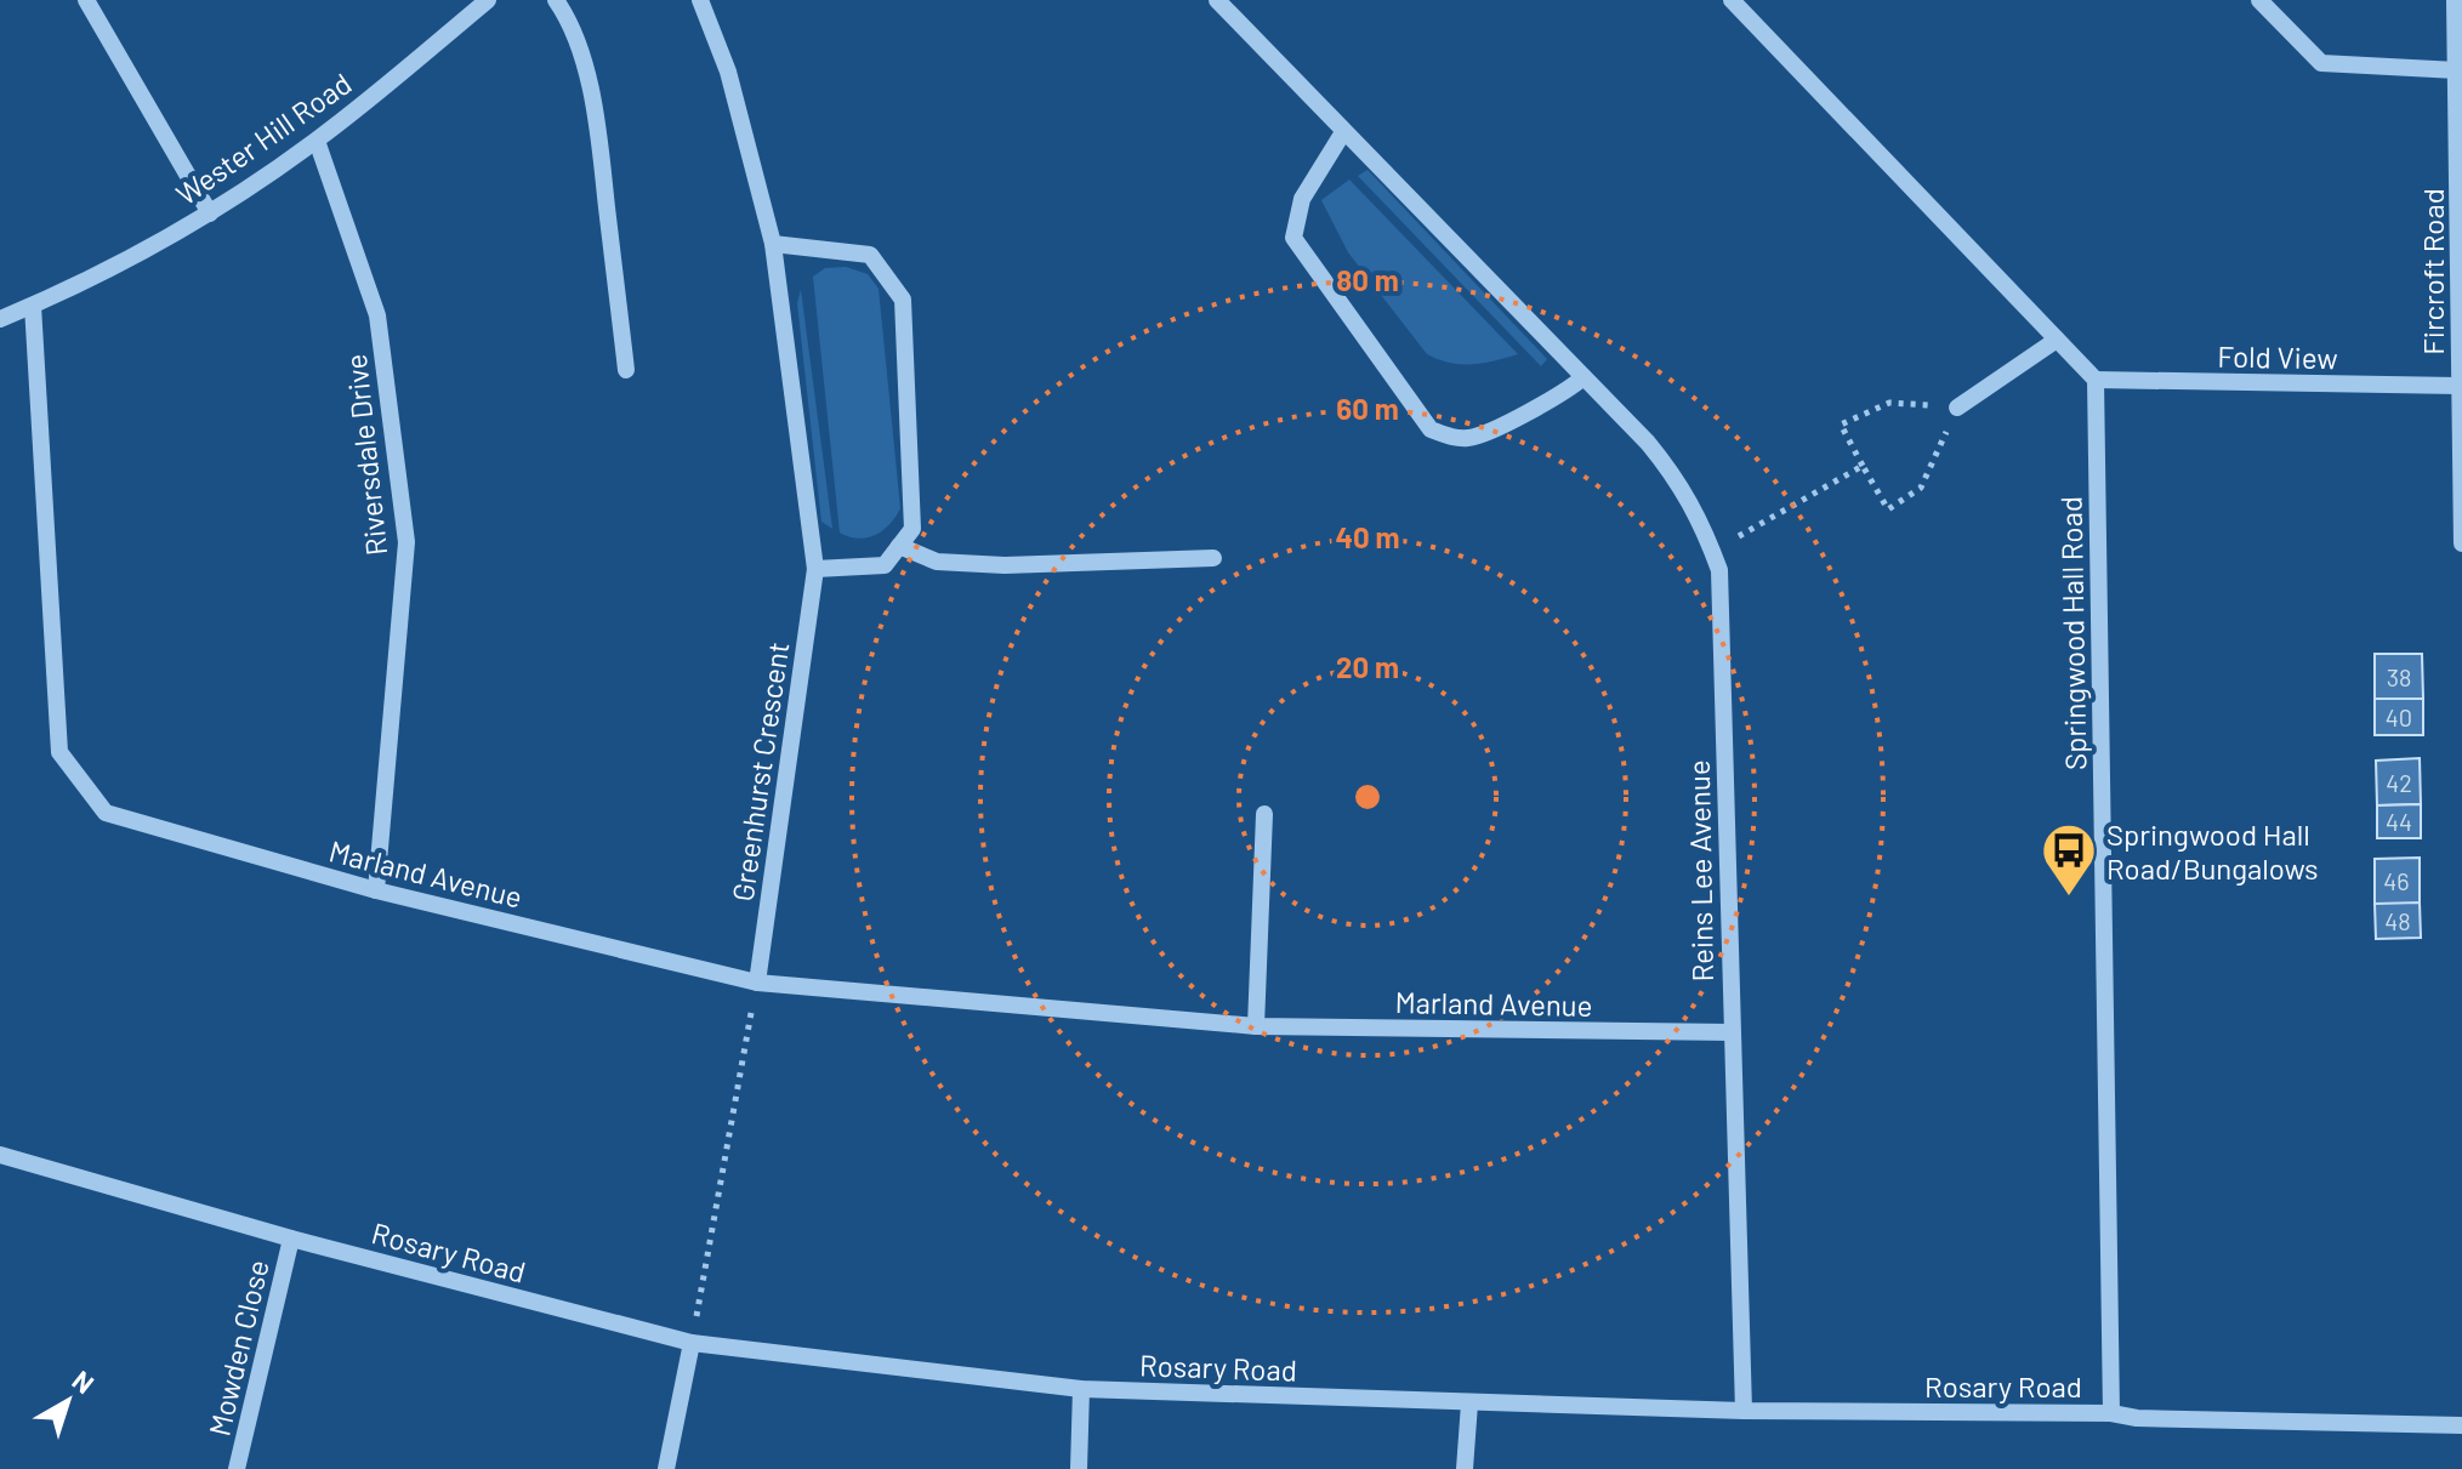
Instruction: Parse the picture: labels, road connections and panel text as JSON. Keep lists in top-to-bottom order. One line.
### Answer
{"streets":{"street":["Wester Hill Road","Fircroft Road","Fold View","Riversdale Drive","Springwood Hall Road","Greenhurst Crescent","Reins Lee Avenue","Marland Avenue","Rosary Road","Mowden Close"]},"crossings":[["Wester Hill Road","Riversdale Drive"],["Wester Hill Road","Marland Avenue"],["Fircroft Road","Fold View"],["Fold View","Springwood Hall Road"],["Riversdale Drive","Marland Avenue"],["Springwood Hall Road","Rosary Road"],["Greenhurst Crescent","Marland Avenue"],["Reins Lee Avenue","Marland Avenue"],["Reins Lee Avenue","Rosary Road"],["Rosary Road","Mowden Close"]],"places":{"bus stop":["Springwood Hall Road/Bungalows"]},"house_numbers":["38","40","42","44","46","48"],"north":"top right","rings":["80 m","60 m","40 m","20 m"]}
